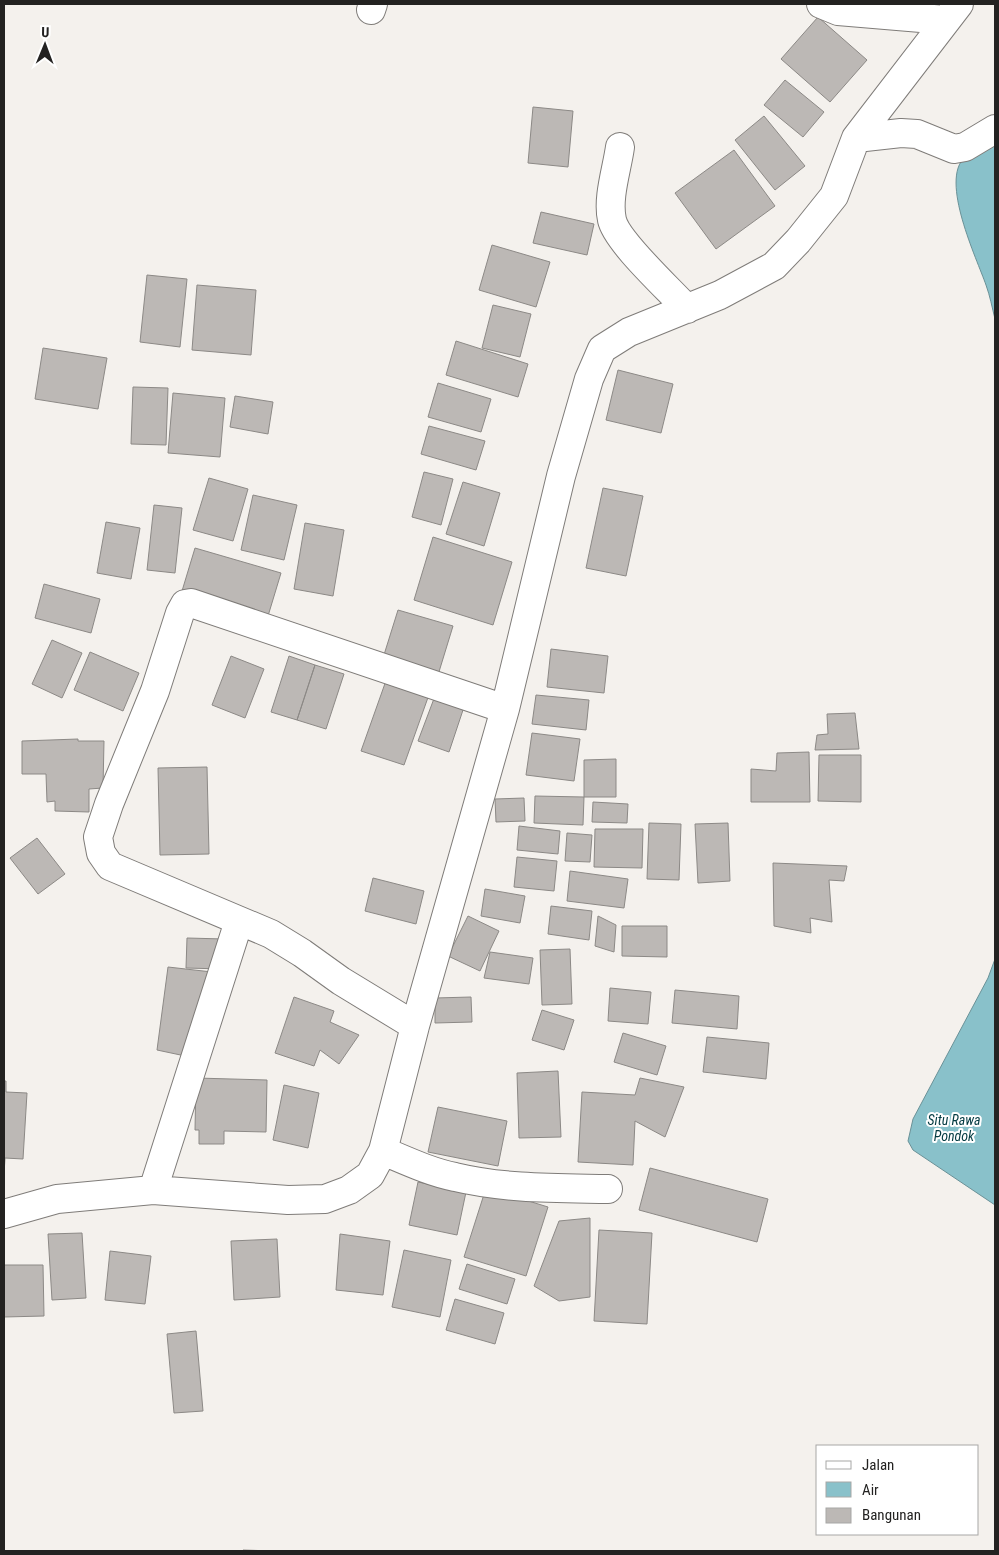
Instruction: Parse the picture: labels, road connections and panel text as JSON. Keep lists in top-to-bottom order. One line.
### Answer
{"water":["Situ Rawa Pondok"],"legend":["Jalan","Air","Bangunan"],"north":"top"}
